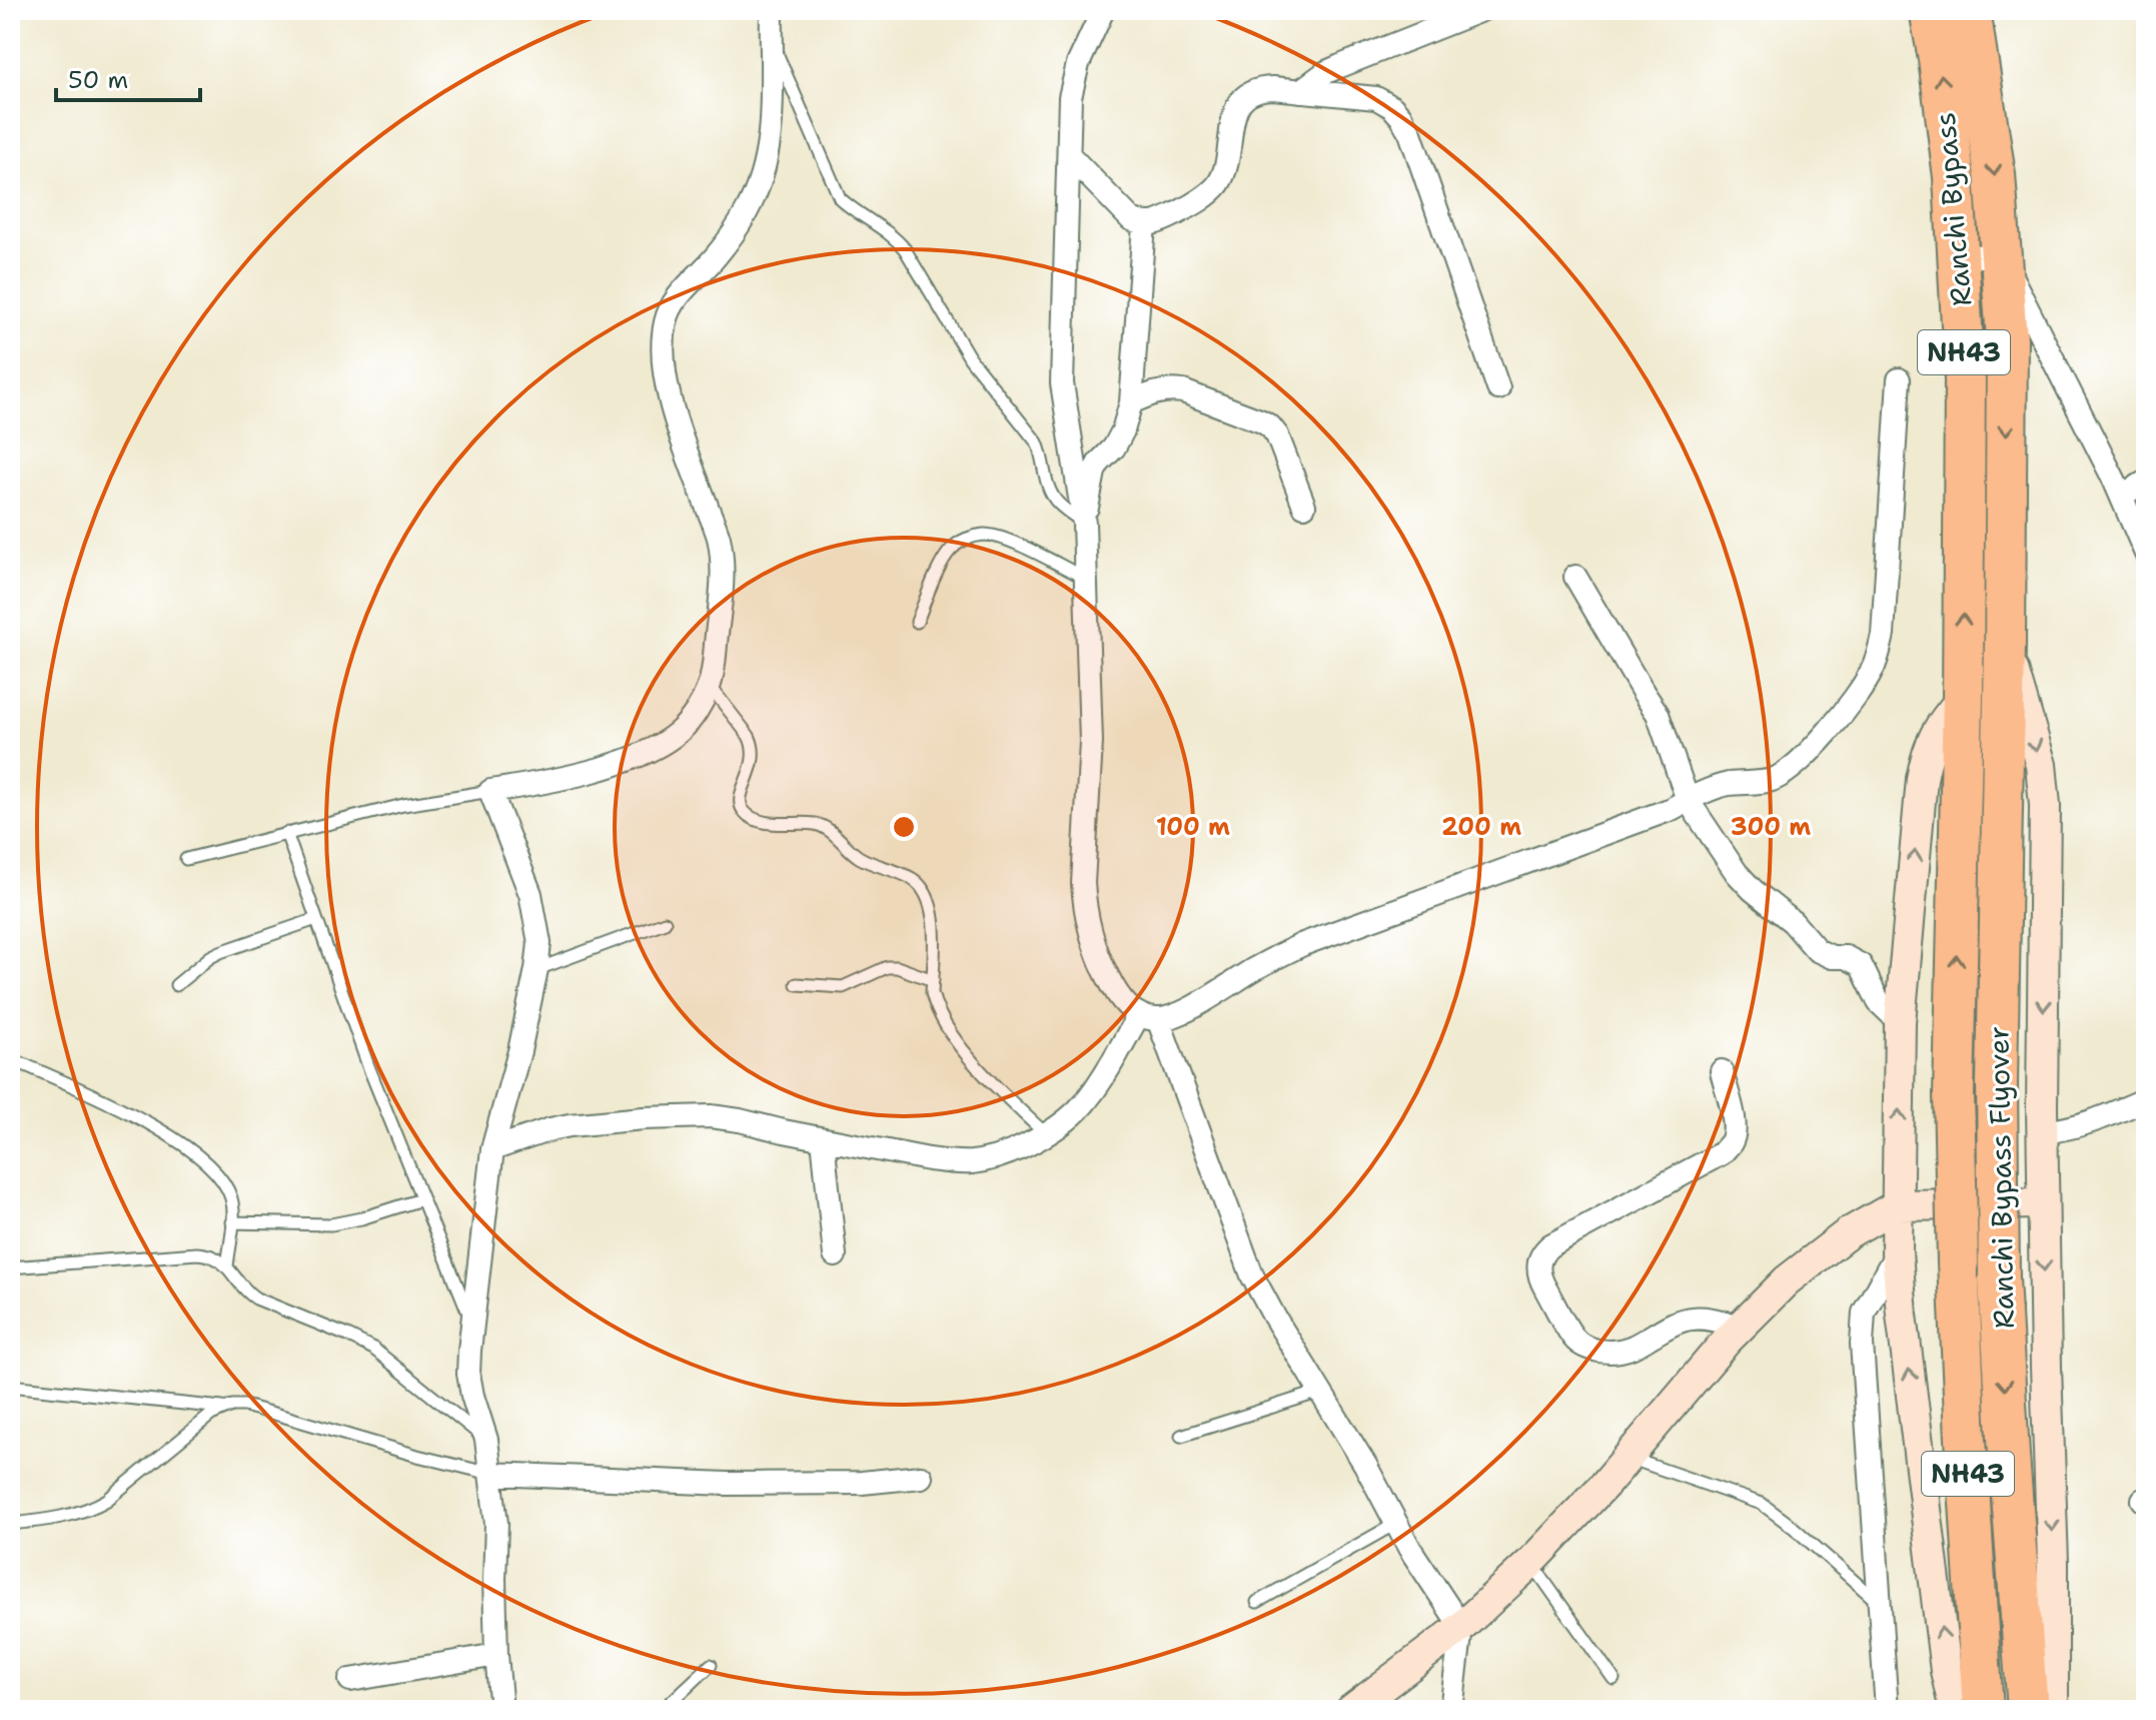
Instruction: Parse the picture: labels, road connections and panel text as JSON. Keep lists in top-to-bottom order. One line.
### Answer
{"streets":{"highway":["Ranchi Bypass","NH43","Ranchi Bypass Flyover"]},"crossings":[["Ranchi Bypass","Ranchi Bypass Flyover"]],"scale_bar":"50 m","rings":["100 m","200 m","300 m"]}
